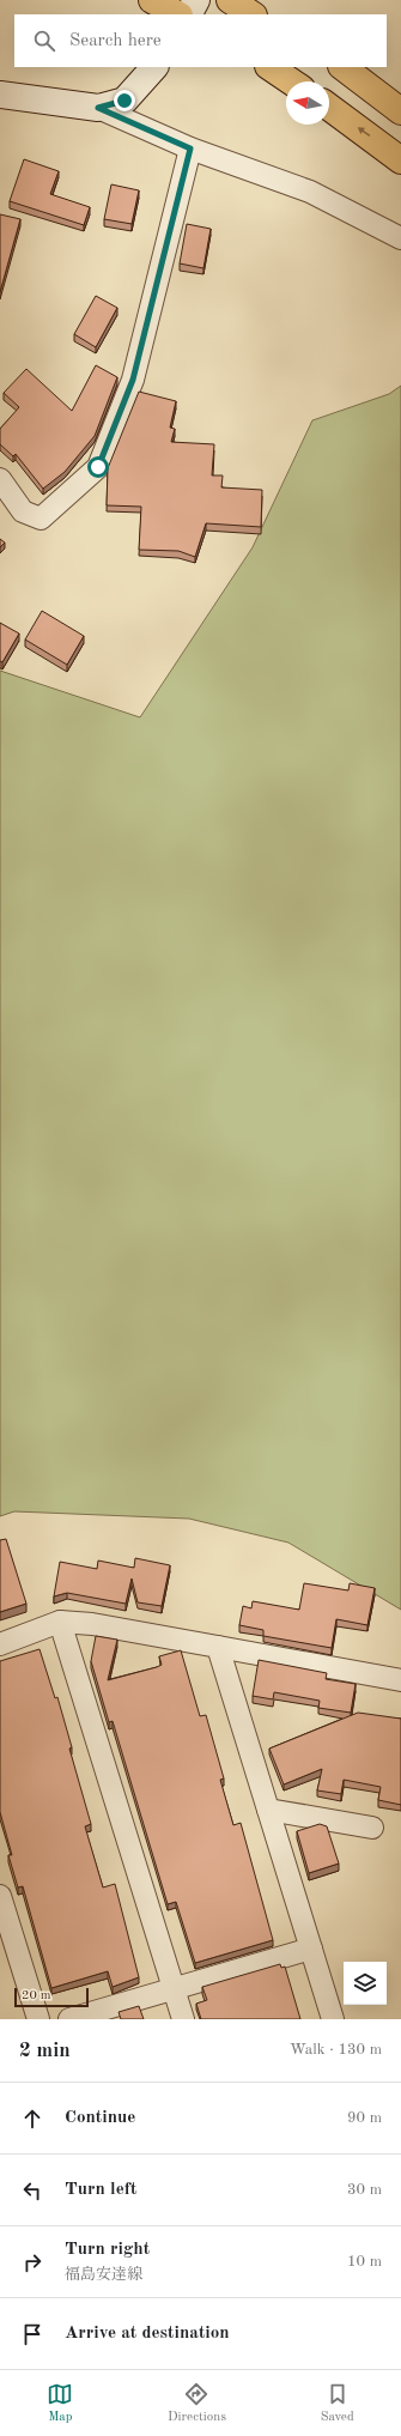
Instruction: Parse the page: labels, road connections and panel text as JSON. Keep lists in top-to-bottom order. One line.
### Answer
{"scale_bar":"20 m","north":"left","page":{"search":"Search here","scale":"20 m","heading":["2 min","Walk · 130 m"],"list":[["Continue","90 m"],["Turn left","30 m"],["Turn right","福島安達線","10 m"],"Arrive at destination"],"nav":["Map","Directions","Saved"]}}
